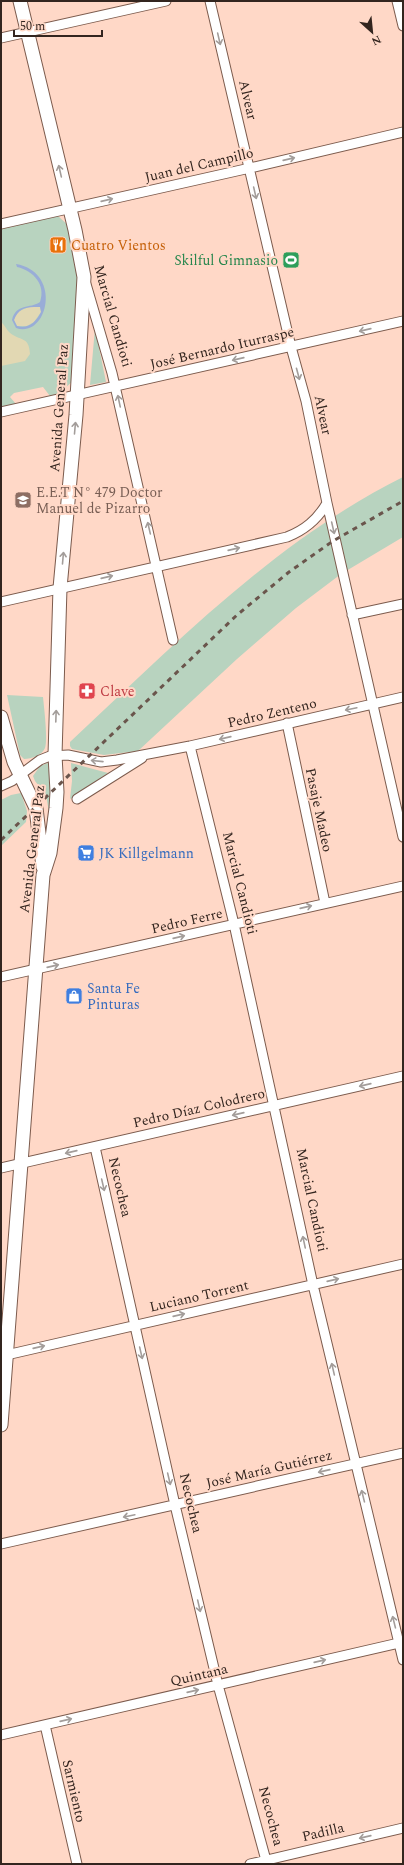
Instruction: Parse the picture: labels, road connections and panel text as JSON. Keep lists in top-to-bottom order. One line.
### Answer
{"streets":{"main road":["Marcial Candioti","Avenida General Paz"],"street":["Alvear","Juan del Campillo","José Bernardo Iturraspe","Pedro Zenteno","Pasaje Madeo","Pedro Ferre","Pedro Díaz Colodrero","Necochea","Luciano Torrent","José María Gutiérrez","Quintana","Sarmiento","Padilla"]},"crossings":[["Alvear","Juan del Campillo"],["Alvear","José Bernardo Iturraspe"],["Alvear","Pedro Zenteno"],["Juan del Campillo","Marcial Candioti"],["Marcial Candioti","José Bernardo Iturraspe"],["Marcial Candioti","Avenida General Paz"],["Marcial Candioti","Pedro Zenteno"],["Marcial Candioti","Pedro Ferre"],["Marcial Candioti","Pedro Díaz Colodrero"],["Marcial Candioti","Luciano Torrent"],["Marcial Candioti","José María Gutiérrez"],["Marcial Candioti","Quintana"],["José Bernardo Iturraspe","Avenida General Paz"],["Avenida General Paz","Pedro Zenteno"],["Avenida General Paz","Pedro Ferre"],["Avenida General Paz","Pedro Díaz Colodrero"],["Avenida General Paz","Luciano Torrent"],["Pedro Zenteno","Pasaje Madeo"],["Pasaje Madeo","Pedro Ferre"],["Pedro Díaz Colodrero","Necochea"],["Necochea","Luciano Torrent"],["Necochea","José María Gutiérrez"],["Necochea","Quintana"],["Necochea","Padilla"],["Quintana","Sarmiento"]],"one_way":["Alvear","Juan del Campillo","Marcial Candioti","José Bernardo Iturraspe","Pedro Zenteno","Pedro Ferre","Pedro Díaz Colodrero","Necochea","Luciano Torrent","José María Gutiérrez","Quintana","Padilla"],"places":{"restaurant":["Cuatro Vientos"],"sports":["Skilful Gimnasio"],"school or university":["E.E.T N° 479 Doctor Manuel de Pizarro"],"pharmacy":["Clave"],"supermarket":["JK Killgelmann"],"shop":["Santa Fe Pinturas"]},"scale_bar":"50 m","north":"bottom right"}
